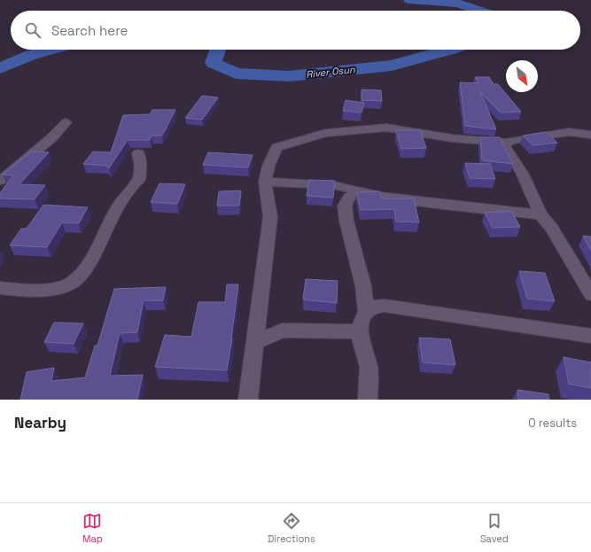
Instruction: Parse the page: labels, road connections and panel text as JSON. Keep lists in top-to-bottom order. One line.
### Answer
{"water":["River Osun"],"north":"bottom right","page":{"search":"Search here","heading":["Nearby","0 results"],"nav":["Map","Directions","Saved"]}}
